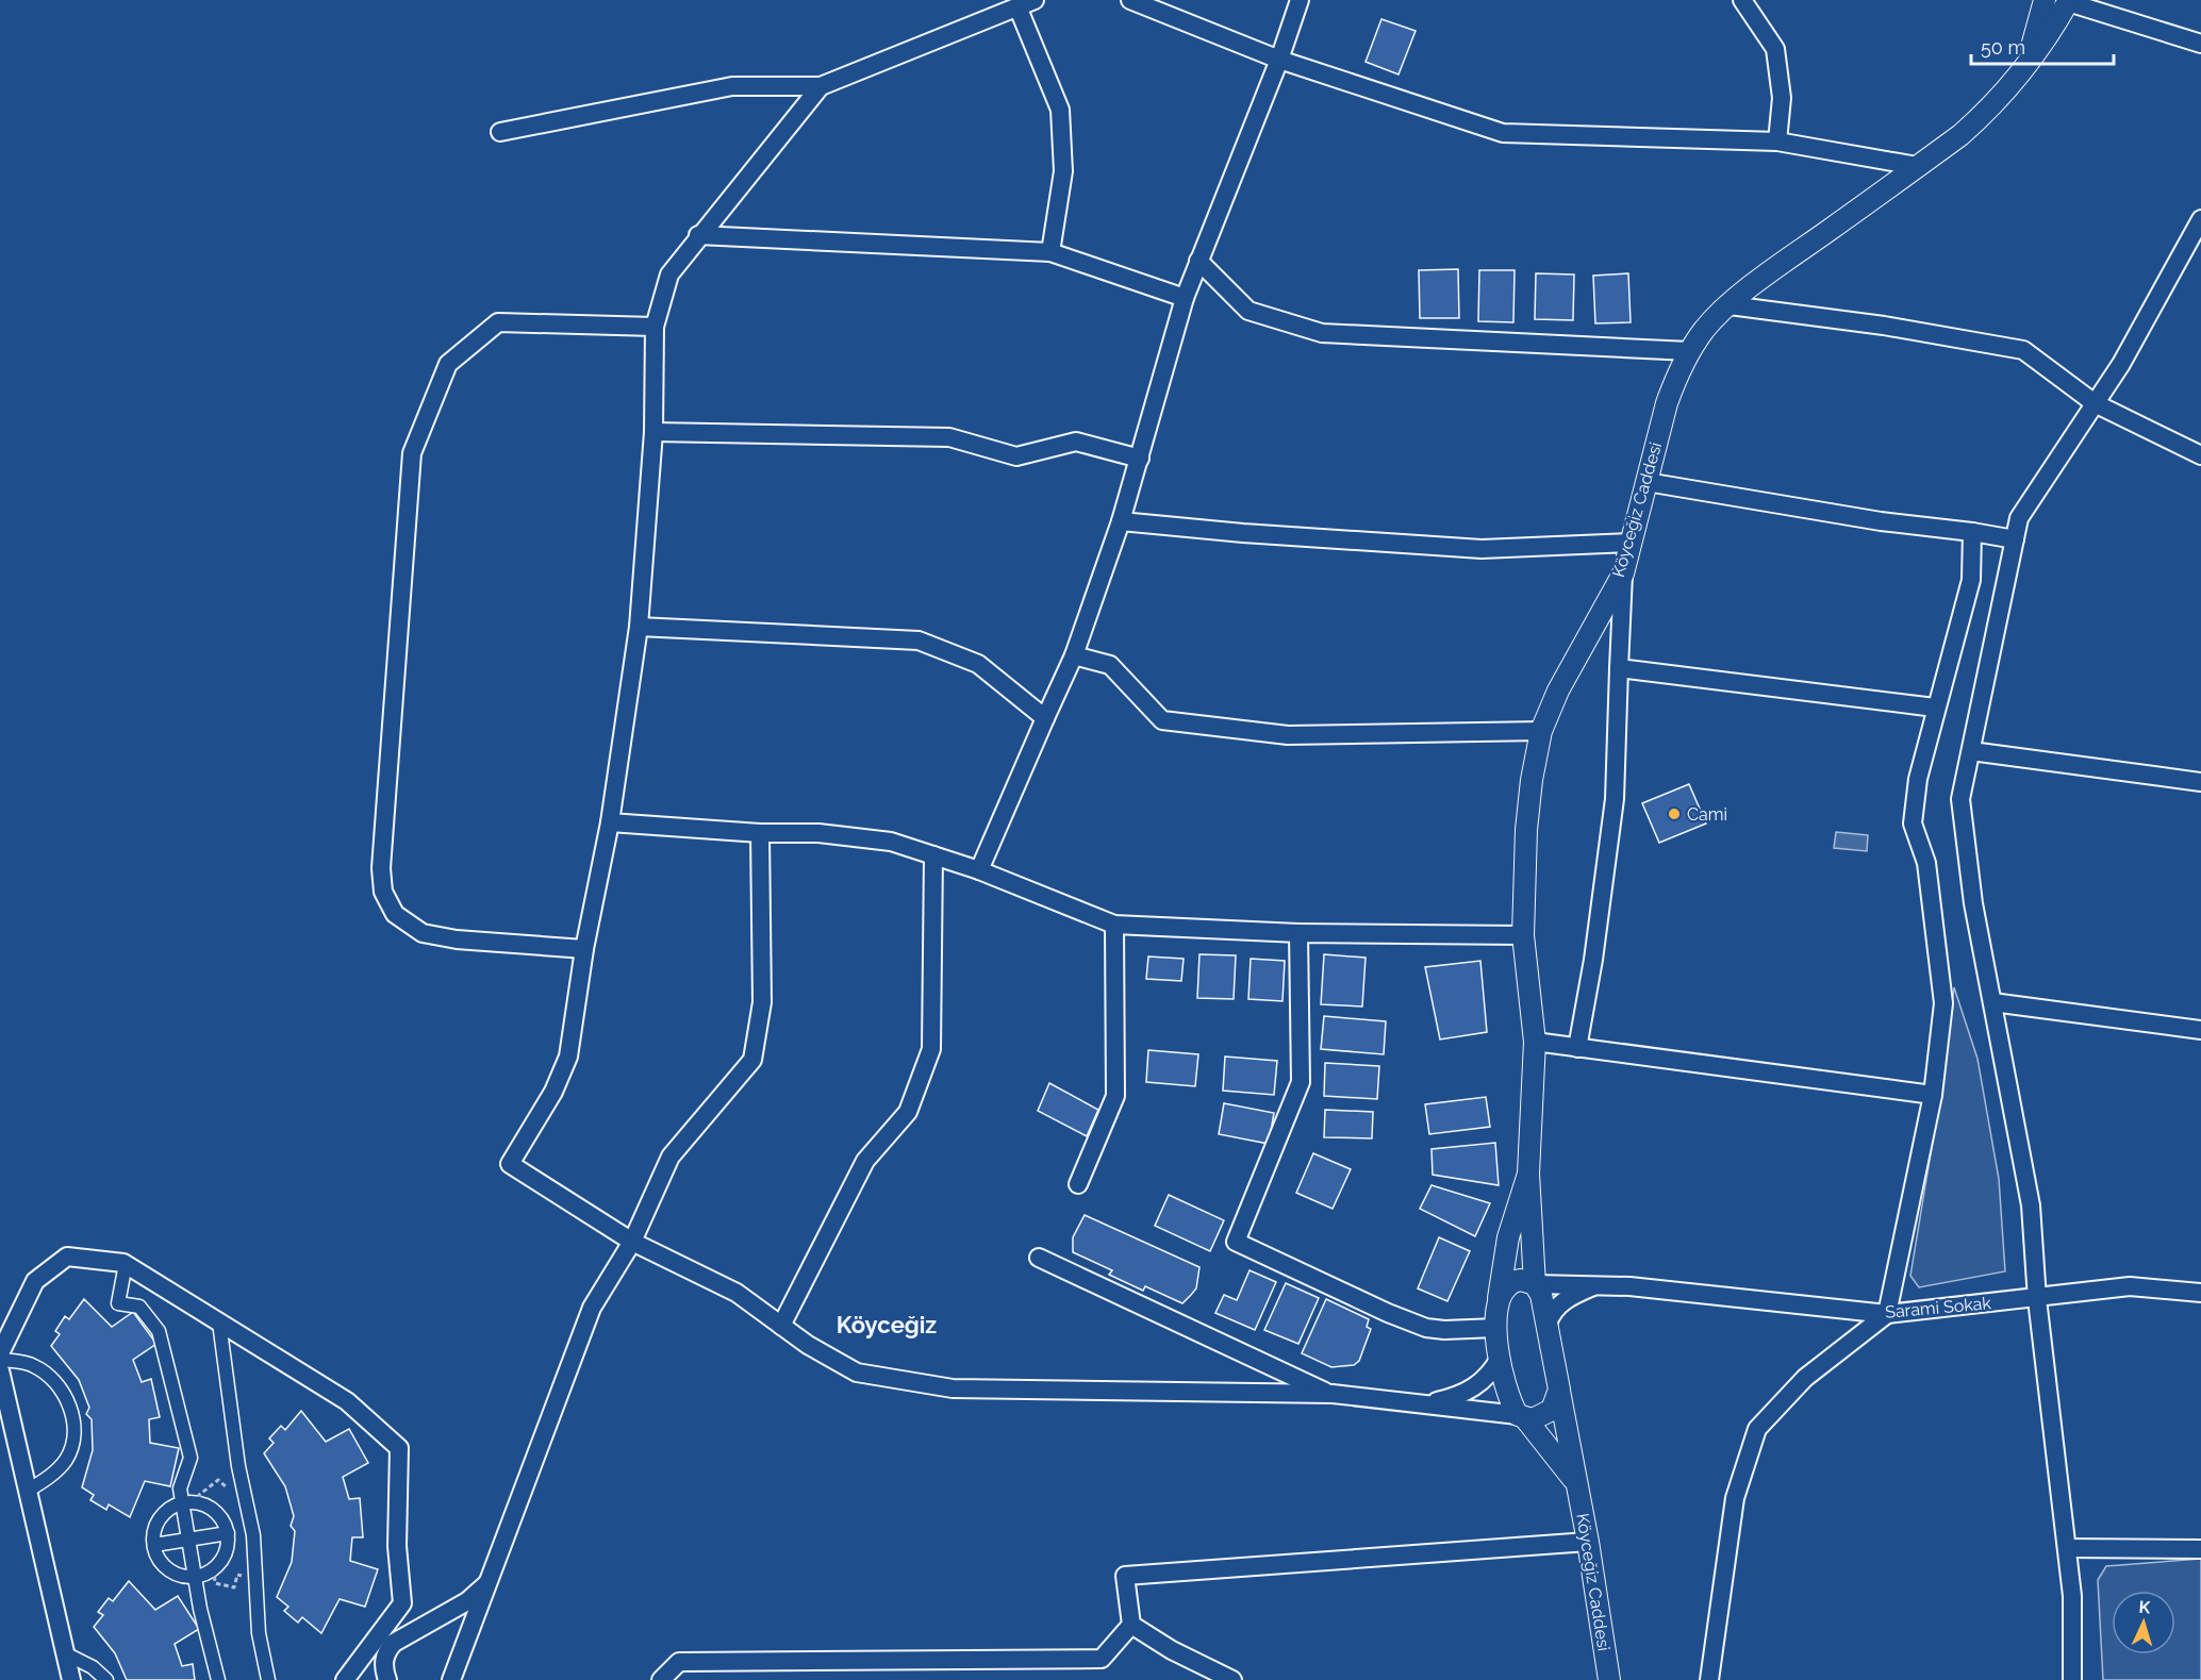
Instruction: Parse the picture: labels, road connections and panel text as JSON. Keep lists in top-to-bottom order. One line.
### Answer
{"streets":{"street":["Köyceğiz Caddesi","Sarami Sokak"]},"crossings":[["Köyceğiz Caddesi","Sarami Sokak"]],"districts":["Köyceğiz"],"places":["Cami"],"scale_bar":"50 m","north":"top"}
